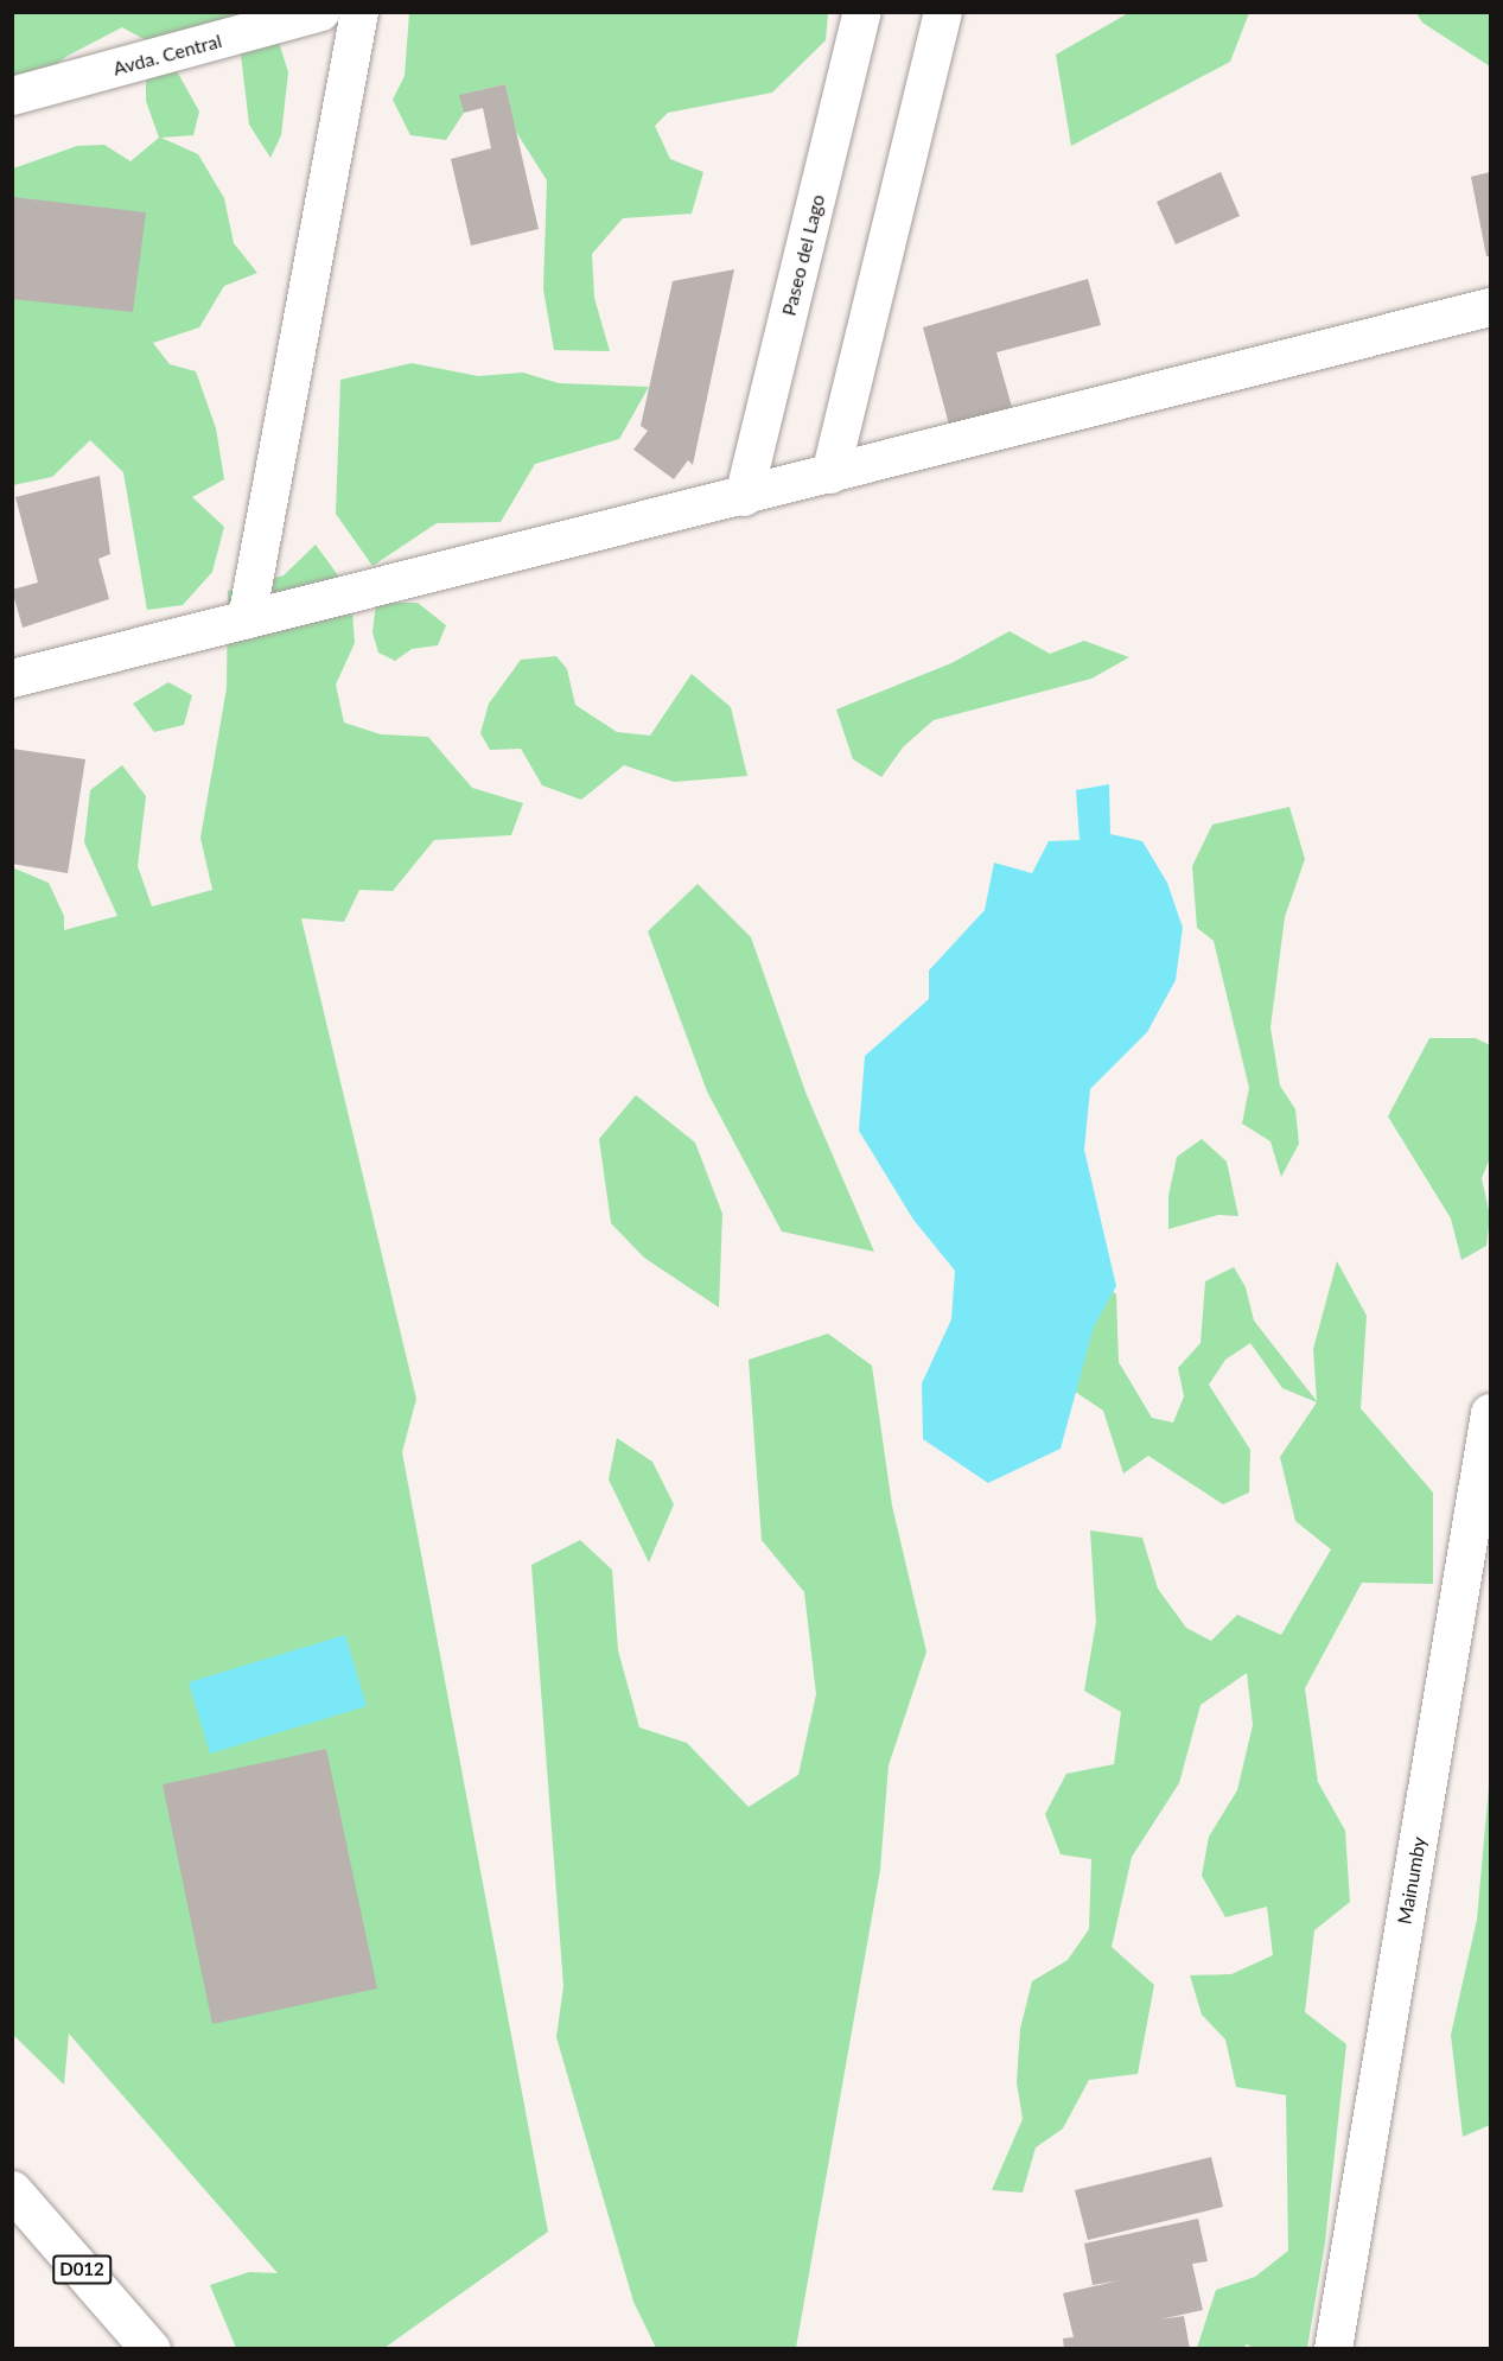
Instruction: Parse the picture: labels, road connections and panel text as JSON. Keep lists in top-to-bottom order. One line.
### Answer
{"streets":{"main road":["D012"],"street":["Avda. Central","Paseo del Lago","Mainumby"]}}
